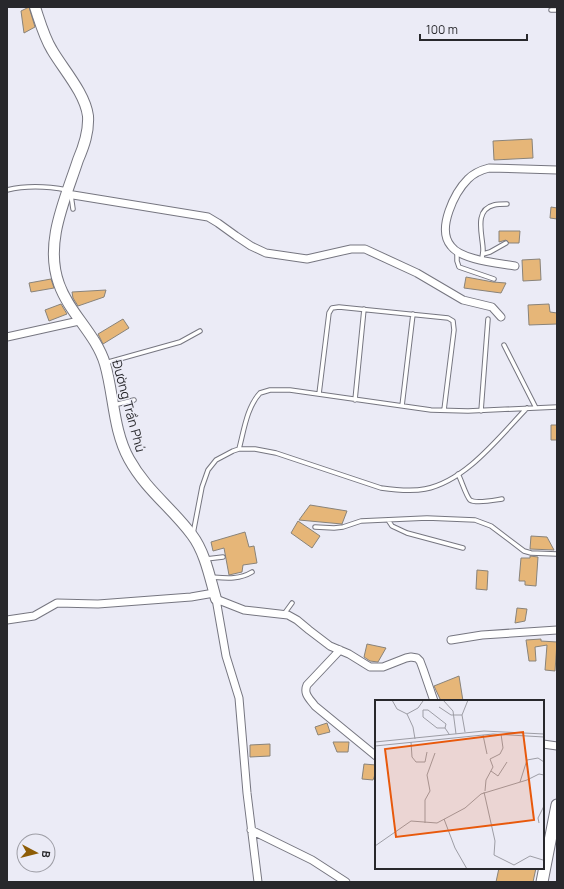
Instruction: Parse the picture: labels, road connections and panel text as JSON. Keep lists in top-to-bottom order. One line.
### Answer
{"streets":{"street":["Đường Trần Phú"]},"scale_bar":"100 m","north":"right"}
